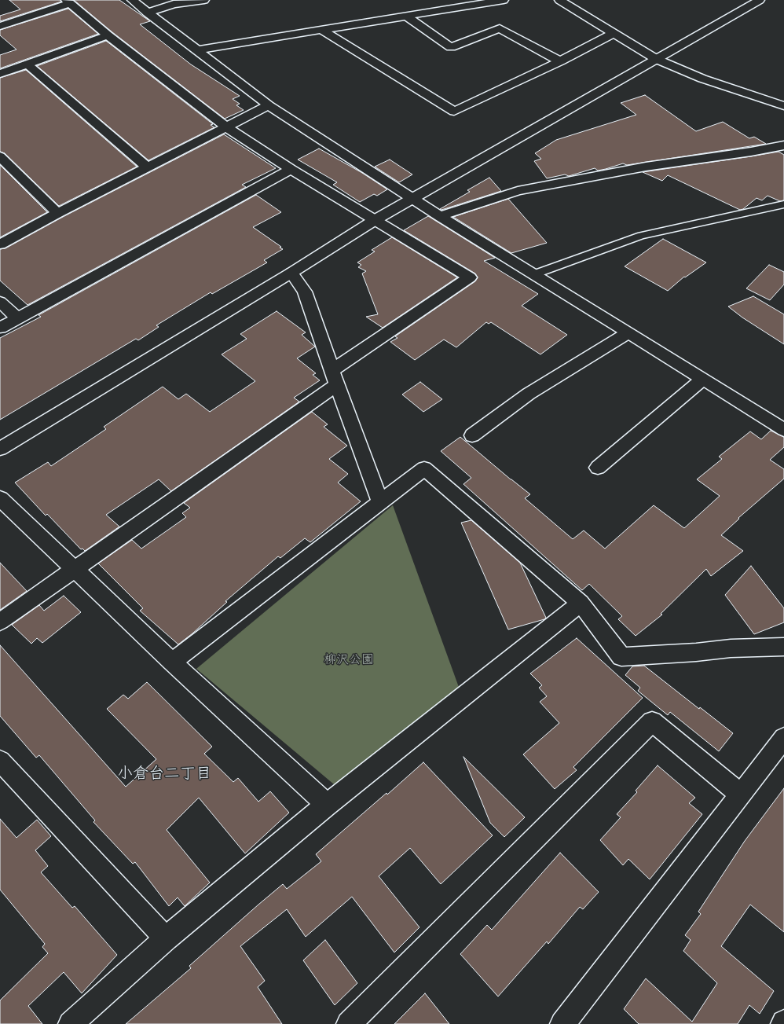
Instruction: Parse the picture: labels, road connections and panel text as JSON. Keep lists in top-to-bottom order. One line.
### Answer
{"districts":["小倉台二丁目"],"parks":["柳沢公園"]}
